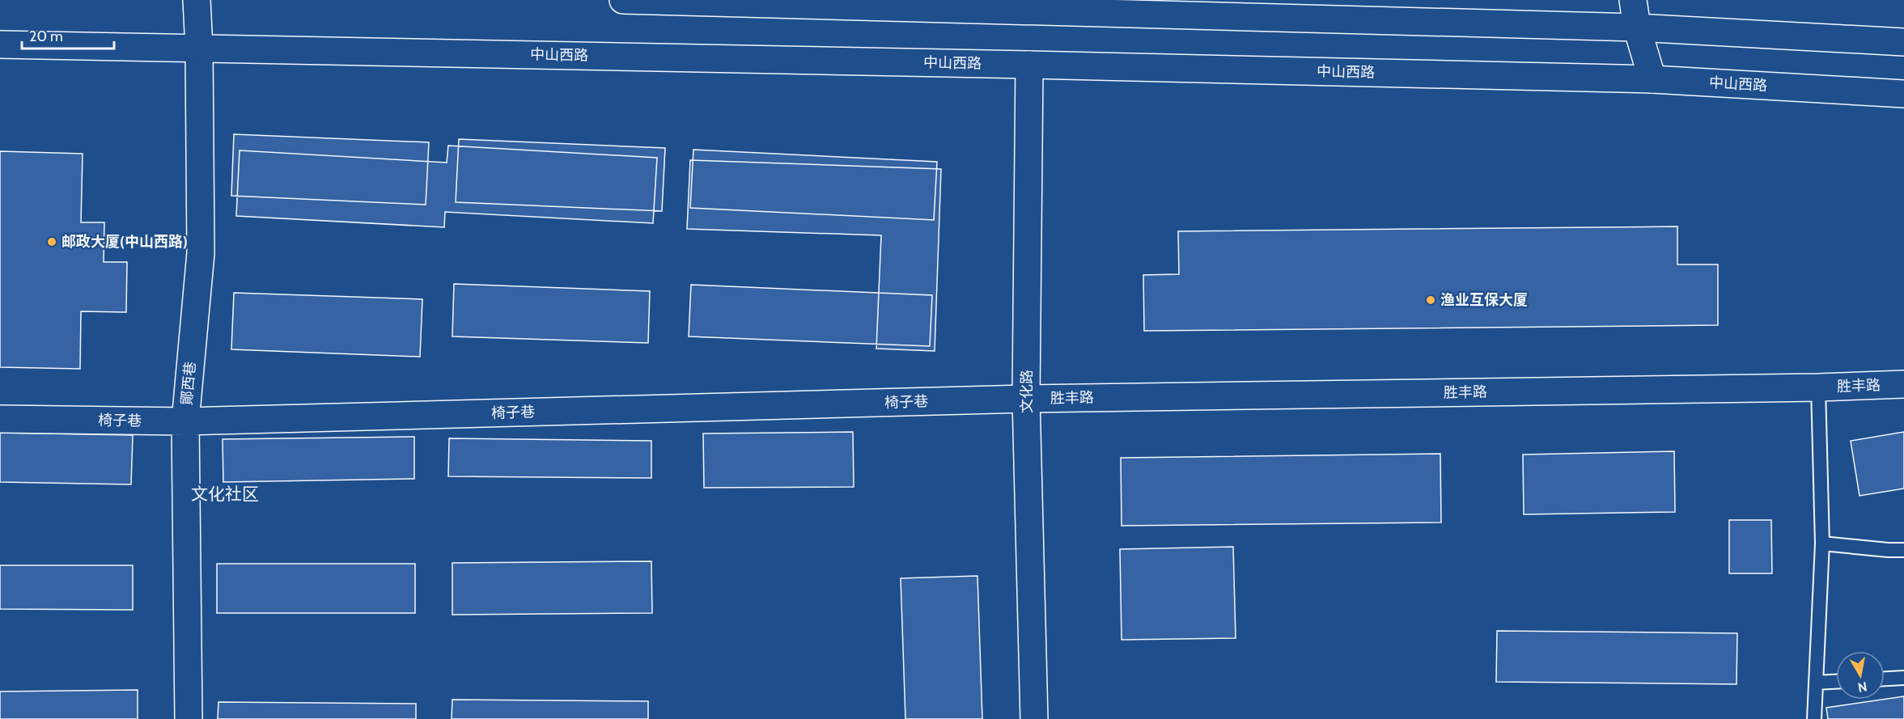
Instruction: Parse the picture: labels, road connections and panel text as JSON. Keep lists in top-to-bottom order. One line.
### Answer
{"streets":{"street":["中山西路","鄮西巷","胜丰路","文化路","椅子巷"]},"crossings":[["中山西路","鄮西巷"],["中山西路","文化路"],["鄮西巷","椅子巷"],["胜丰路","文化路"],["胜丰路","椅子巷"],["文化路","椅子巷"]],"districts":["文化社区"],"places":["邮政大厦(中山西路)","渔业互保大厦"],"scale_bar":"20 m","north":"bottom"}
